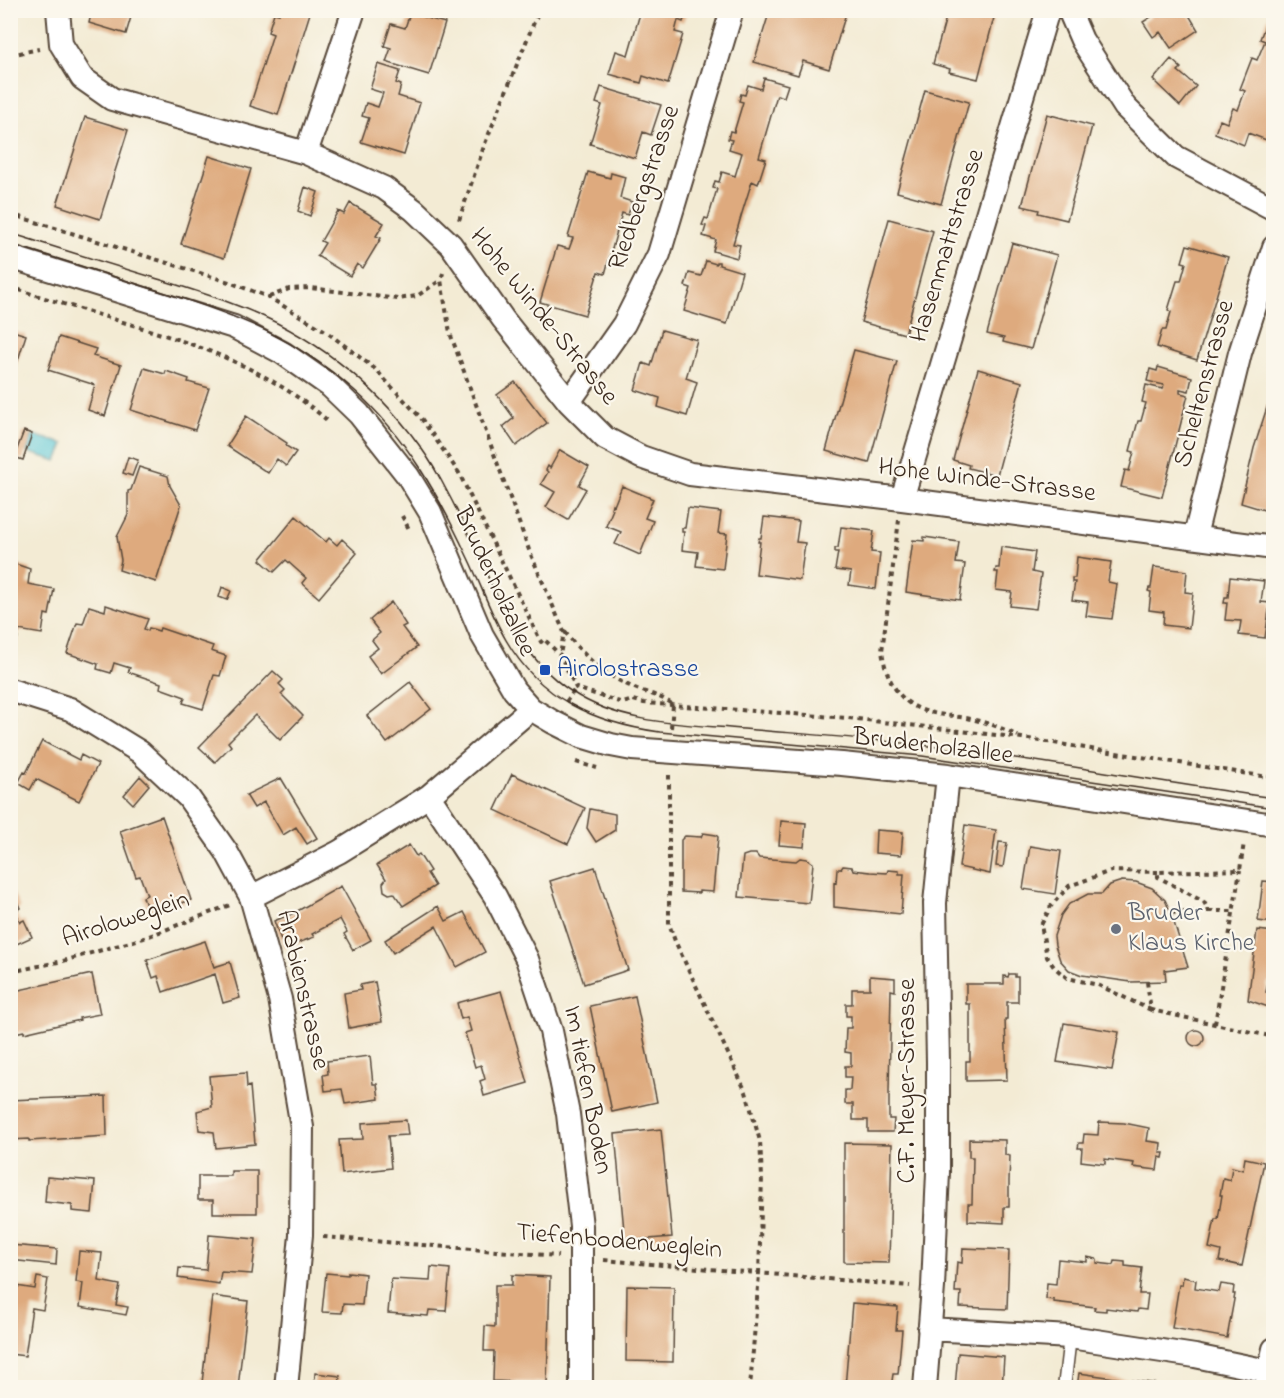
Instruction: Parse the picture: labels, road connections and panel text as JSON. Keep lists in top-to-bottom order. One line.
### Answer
{"streets":{"street":["Riedbergstrasse","Hasenmattstrasse","Hohe Winde-Strasse","Scheltenstrasse","Bruderholzallee","Arabienstrasse","C.F. Meyer-Strasse","Im tiefen Boden"],"path":["Airoloweglein","Tiefenbodenweglein"]},"crossings":[["Riedbergstrasse","Hohe Winde-Strasse"],["Hasenmattstrasse","Hohe Winde-Strasse"],["Hohe Winde-Strasse","Scheltenstrasse"],["Bruderholzallee","C.F. Meyer-Strasse"],["Airoloweglein","Arabienstrasse"],["Arabienstrasse","Tiefenbodenweglein"],["C.F. Meyer-Strasse","Tiefenbodenweglein"],["Im tiefen Boden","Tiefenbodenweglein"]],"places":{"transit":["Airolostrasse"],"other":["Bruder Klaus Kirche"]}}
